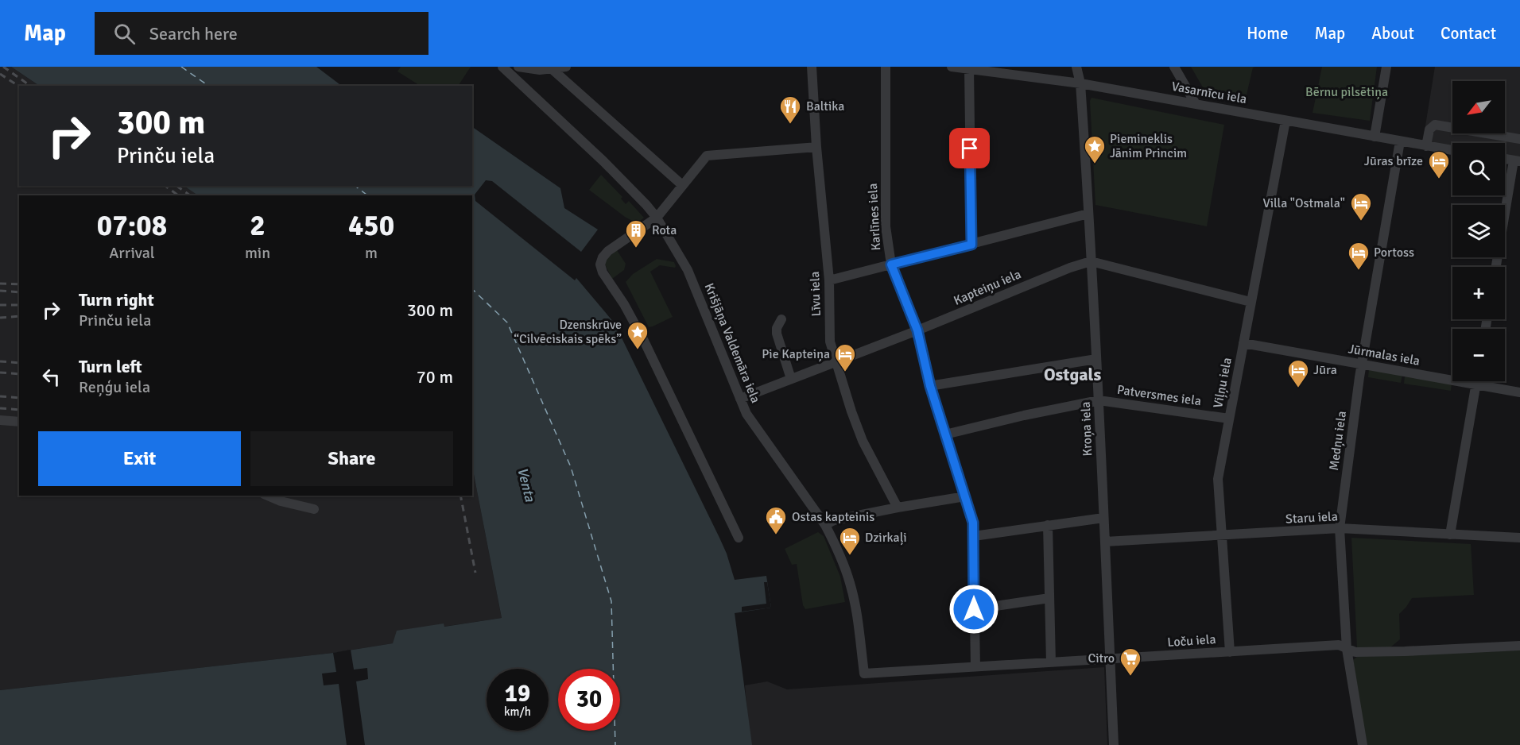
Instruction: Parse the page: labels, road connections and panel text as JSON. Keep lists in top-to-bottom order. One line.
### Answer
{"streets":{"street":["Vasarnīcu iela","Karlīnes iela","Kapteiņu iela","Līvu iela","Krišjāņa Valdemāra iela","Jūrmalas iela","Viļņu iela","Patversmes iela","Kroņa iela","Medņu iela","Staru iela","Loču iela"]},"crossings":[["Vasarnīcu iela","Viļņu iela"],["Vasarnīcu iela","Kroņa iela"],["Vasarnīcu iela","Medņu iela"],["Karlīnes iela","Kapteiņu iela"],["Karlīnes iela","Patversmes iela"],["Karlīnes iela","Loču iela"],["Kapteiņu iela","Līvu iela"],["Kapteiņu iela","Krišjāņa Valdemāra iela"],["Kapteiņu iela","Kroņa iela"],["Krišjāņa Valdemāra iela","Loču iela"],["Jūrmalas iela","Viļņu iela"],["Jūrmalas iela","Medņu iela"],["Viļņu iela","Patversmes iela"],["Viļņu iela","Staru iela"],["Viļņu iela","Loču iela"],["Patversmes iela","Kroņa iela"],["Kroņa iela","Staru iela"],["Kroņa iela","Loču iela"],["Medņu iela","Staru iela"],["Medņu iela","Loču iela"]],"districts":["Ostgals"],"water":["Venta"],"parks":["Bērnu pilsētiņa"],"places":{"restaurant":["Baltika"],"place":["Piemineklis Jānim Princim","Dzenskrūve “Cilvēciskais spēks”"],"hotel":["Jūras brīze","Villa \"Ostmala\"","Portoss","Pie Kapteiņa","Jūra","Dzirkaļi"],"building":["Rota"],"public building":["Ostas kapteinis"],"supermarket":["Citro"]},"north":"bottom left","page":{"header":"Map","search":"Search here","nav":["Home","Map","About","Contact"],"map_buttons":["+","−"],"turn":["300 m","Prinču iela"],"eta":["07:08","Arrival","2","min","450","m"],"list":[{"name":"Turn right","note":"Prinču iela","value":"300 m"},{"name":"Turn left","note":"Reņģu iela","value":"70 m"}],"buttons":["Exit","Share"],"speed":"19 km/h","limit":"30"}}
